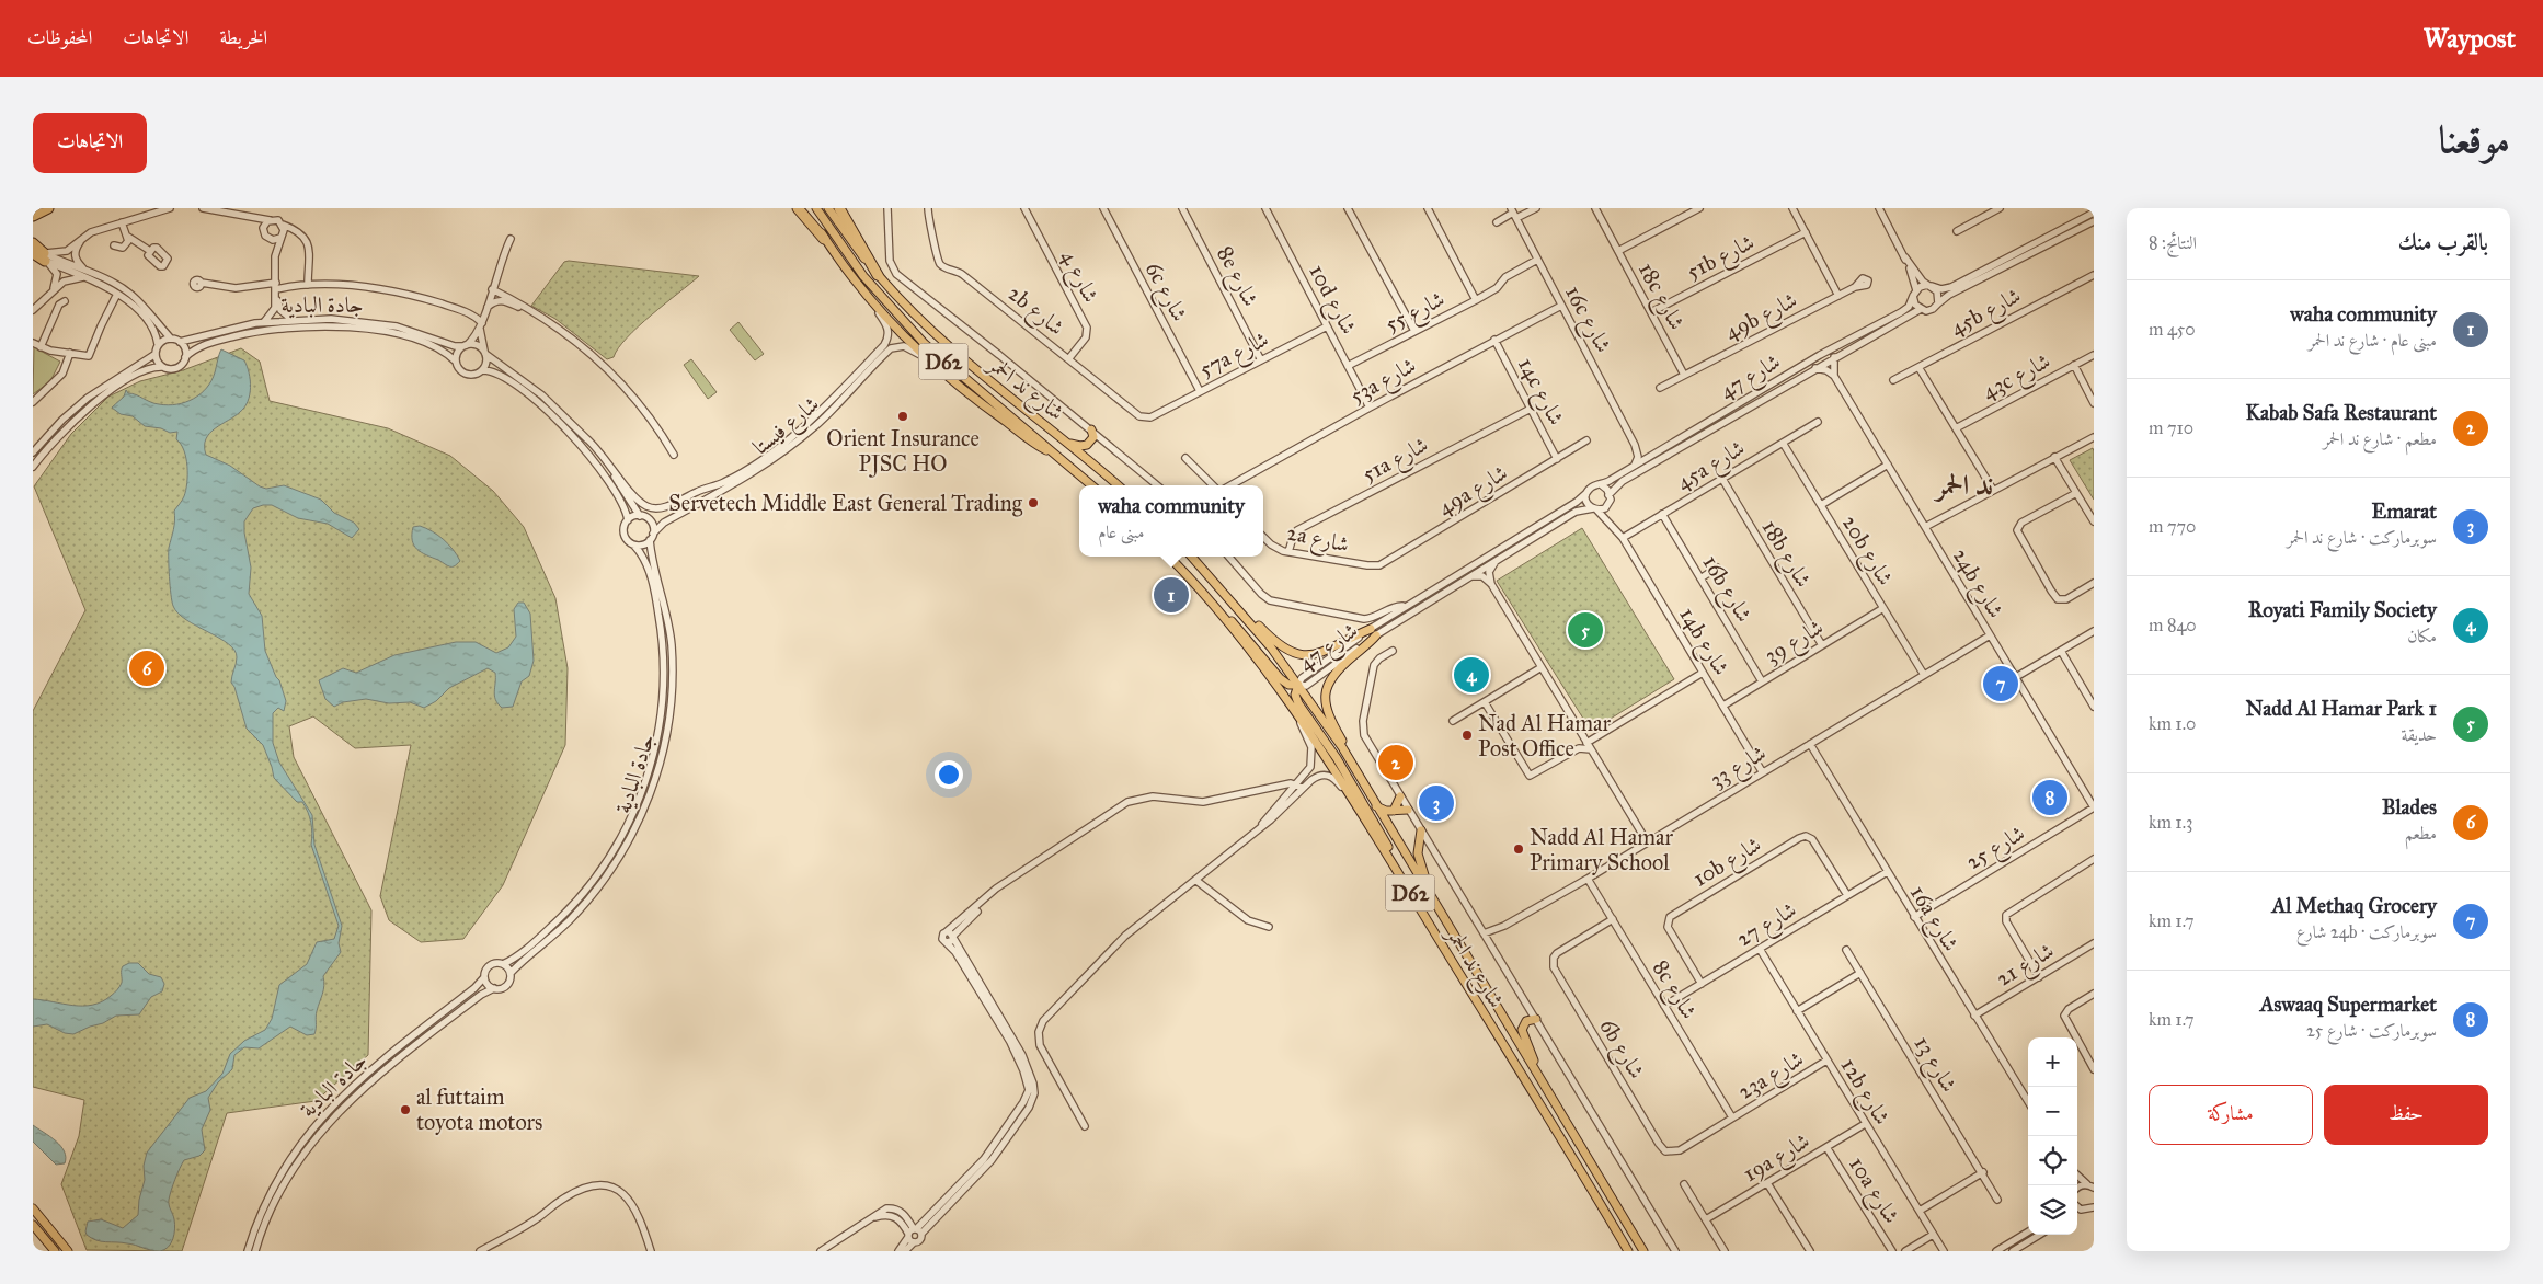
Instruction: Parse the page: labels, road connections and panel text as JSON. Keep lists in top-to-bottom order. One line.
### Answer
{"streets":{"main road":["D62","شارع ند الحمر"],"street":["51b شارع","شارع 4","8e شارع","6c شارع","18c شارع","10d شارع","جادة البادية","2b شارع","شارع 55","45b شارع","49b شارع","16c شارع","57a شارع","شارع 47","43c شارع","53a شارع","14c شارع","شارع فيستا","51a شارع","45a شارع","49a شارع","2a شارع","20b شارع","18b شارع","24b شارع","16b شارع","14b شارع","شارع 39","شارع 33","شارع 25","10b شارع","16a شارع","شارع 27","شارع 21","8c شارع","6b شارع","شارع 13","23a شارع","12b شارع","19a شارع","10a شارع"]},"crossings":[["51b شارع","18c شارع"],["شارع 4","2b شارع"],["8e شارع","57a شارع"],["6c شارع","57a شارع"],["18c شارع","49b شارع"],["10d شارع","شارع 55"],["10d شارع","57a شارع"],["10d شارع","53a شارع"],["جادة البادية","شارع فيستا"],["2b شارع","57a شارع"],["شارع 55","16c شارع"],["16c شارع","53a شارع"],["شارع 47","شارع ند الحمر"],["شارع 47","14b شارع"],["53a شارع","14c شارع"],["شارع ند الحمر","شارع 33"],["14c شارع","51a شارع"],["14c شارع","49a شارع"],["51a شارع","2a شارع"],["45a شارع","20b شارع"],["45a شارع","18b شارع"],["45a شارع","16b شارع"],["45a شارع","14b شارع"],["49a شارع","2a شارع"],["20b شارع","شارع 39"],["20b شارع","شارع 33"],["18b شارع","شارع 39"],["24b شارع","شارع 33"],["24b شارع","شارع 25"],["16b شارع","شارع 39"],["14b شارع","شارع 39"],["14b شارع","شارع 33"],["شارع 33","16a شارع"],["شارع 33","8c شارع"],["شارع 25","16a شارع"],["10b شارع","شارع 27"],["16a شارع","شارع 27"],["16a شارع","شارع 21"],["شارع 27","8c شارع"],["شارع 27","12b شارع"],["8c شارع","6b شارع"],["8c شارع","23a شارع"],["6b شارع","23a شارع"],["23a شارع","12b شارع"],["12b شارع","19a شارع"],["19a شارع","10a شارع"]],"districts":["ند الحمر"],"places":["Orient Insurance PJSC HO","Servetech Middle East General Trading","Nad Al Hamar Post Office","Nadd Al Hamar Primary School","al futtaim toyota motors"],"page":{"header":"Waypost","nav":["الخريطة","الاتجاهات","المحفوظات"],"title":"موقعنا","buttons":["الاتجاهات",["حفظ","مشاركة"]],"heading":["بالقرب منك","النتائج: 8"],"list":[{"mark":"1","name":"waha community","note":"مبنى عام · شارع ند الحمر","value":"450 m"},{"mark":"2","name":"Kabab Safa Restaurant","note":"مطعم · شارع ند الحمر","value":"710 m"},{"mark":"3","name":"Emarat","note":"سوبرماركت · شارع ند الحمر","value":"770 m"},{"mark":"4","name":"Royati Family Society","note":"مكان","value":"840 m"},{"mark":"5","name":"Nadd Al Hamar Park 1","note":"حديقة","value":"1.0 km"},{"mark":"6","name":"Blades","note":"مطعم","value":"1.3 km"},{"mark":"7","name":"Al Methaq Grocery","note":"سوبرماركت · 24b شارع","value":"1.7 km"},{"mark":"8","name":"Aswaaq Supermarket","note":"سوبرماركت · شارع 25","value":"1.7 km"}],"popup":["waha community","مبنى عام"],"pins":["1","5","6","4","7","2","8","3"],"map_buttons":["+","−"]}}
